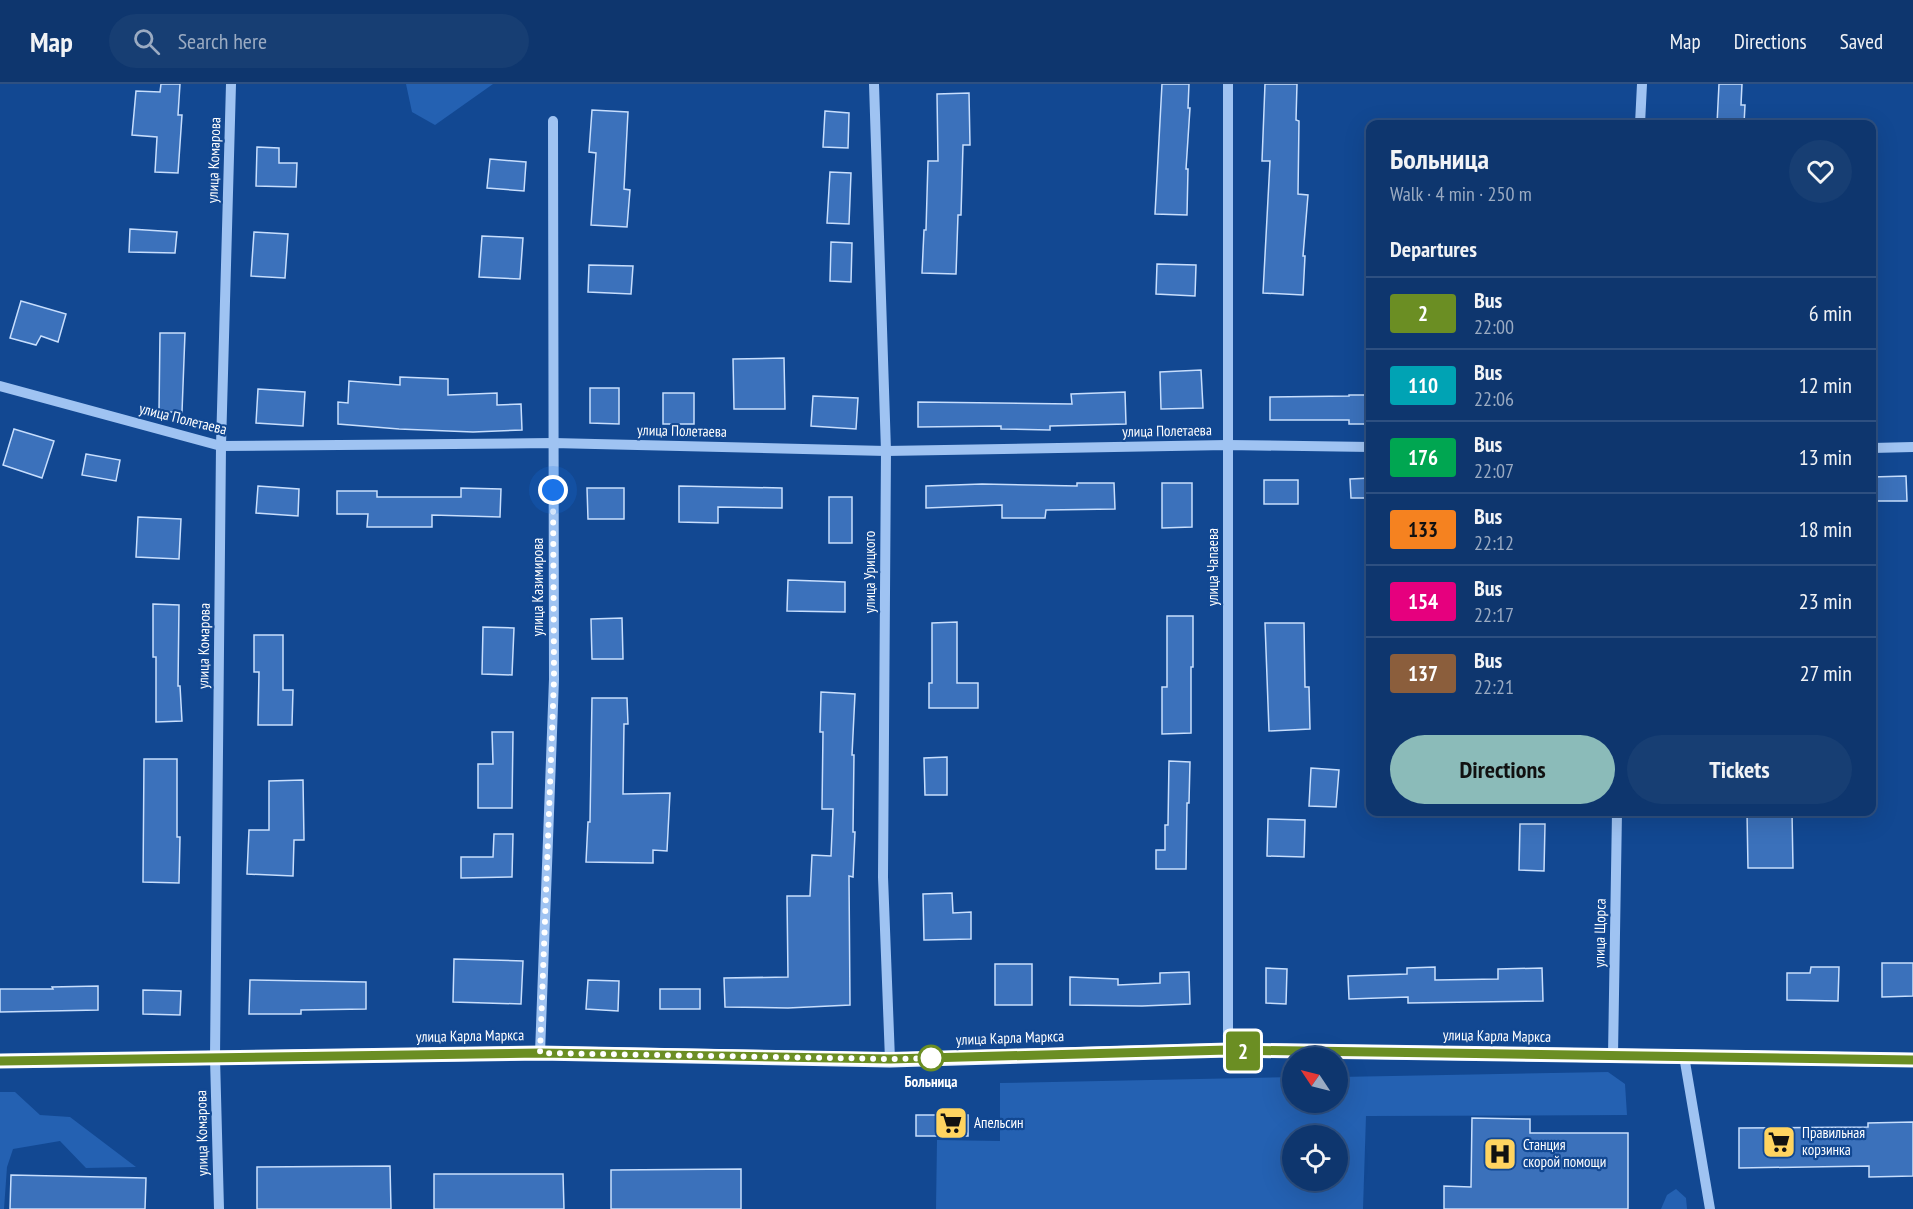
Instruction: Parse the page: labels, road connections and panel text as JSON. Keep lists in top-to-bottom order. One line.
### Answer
{"streets":{"main road":["улица Карла Маркса"],"street":["улица Комарова","улица Полетаева","улица Чапаева","улица Урицкого","улица Казимирова","улица Щорса"]},"crossings":[["улица Комарова","улица Полетаева"],["улица Комарова","улица Карла Маркса"],["улица Полетаева","улица Чапаева"],["улица Полетаева","улица Урицкого"],["улица Полетаева","улица Казимирова"],["улица Чапаева","улица Карла Маркса"],["улица Урицкого","улица Карла Маркса"],["улица Казимирова","улица Карла Маркса"],["улица Щорса","улица Карла Маркса"]],"places":{"other":["Больница"],"supermarket":["Апельсин","Правильная корзинка"],"hospital":["Станция скорой помощи"]},"lines":["bus line 2"],"north":"top left","page":{"header":"Map","search":"Search here","nav":["Map","Directions","Saved"],"on_map":"2","heading":[["Больница","Walk · 4 min · 250 m"],"Departures"],"list":[{"mark":"2","name":"Bus","note":"22:00","value":"6 min"},{"mark":"110","name":"Bus","note":"22:06","value":"12 min"},{"mark":"176","name":"Bus","note":"22:07","value":"13 min"},{"mark":"133","name":"Bus","note":"22:12","value":"18 min"},{"mark":"154","name":"Bus","note":"22:17","value":"23 min"},{"mark":"137","name":"Bus","note":"22:21","value":"27 min"}],"buttons":["Directions","Tickets"]}}
